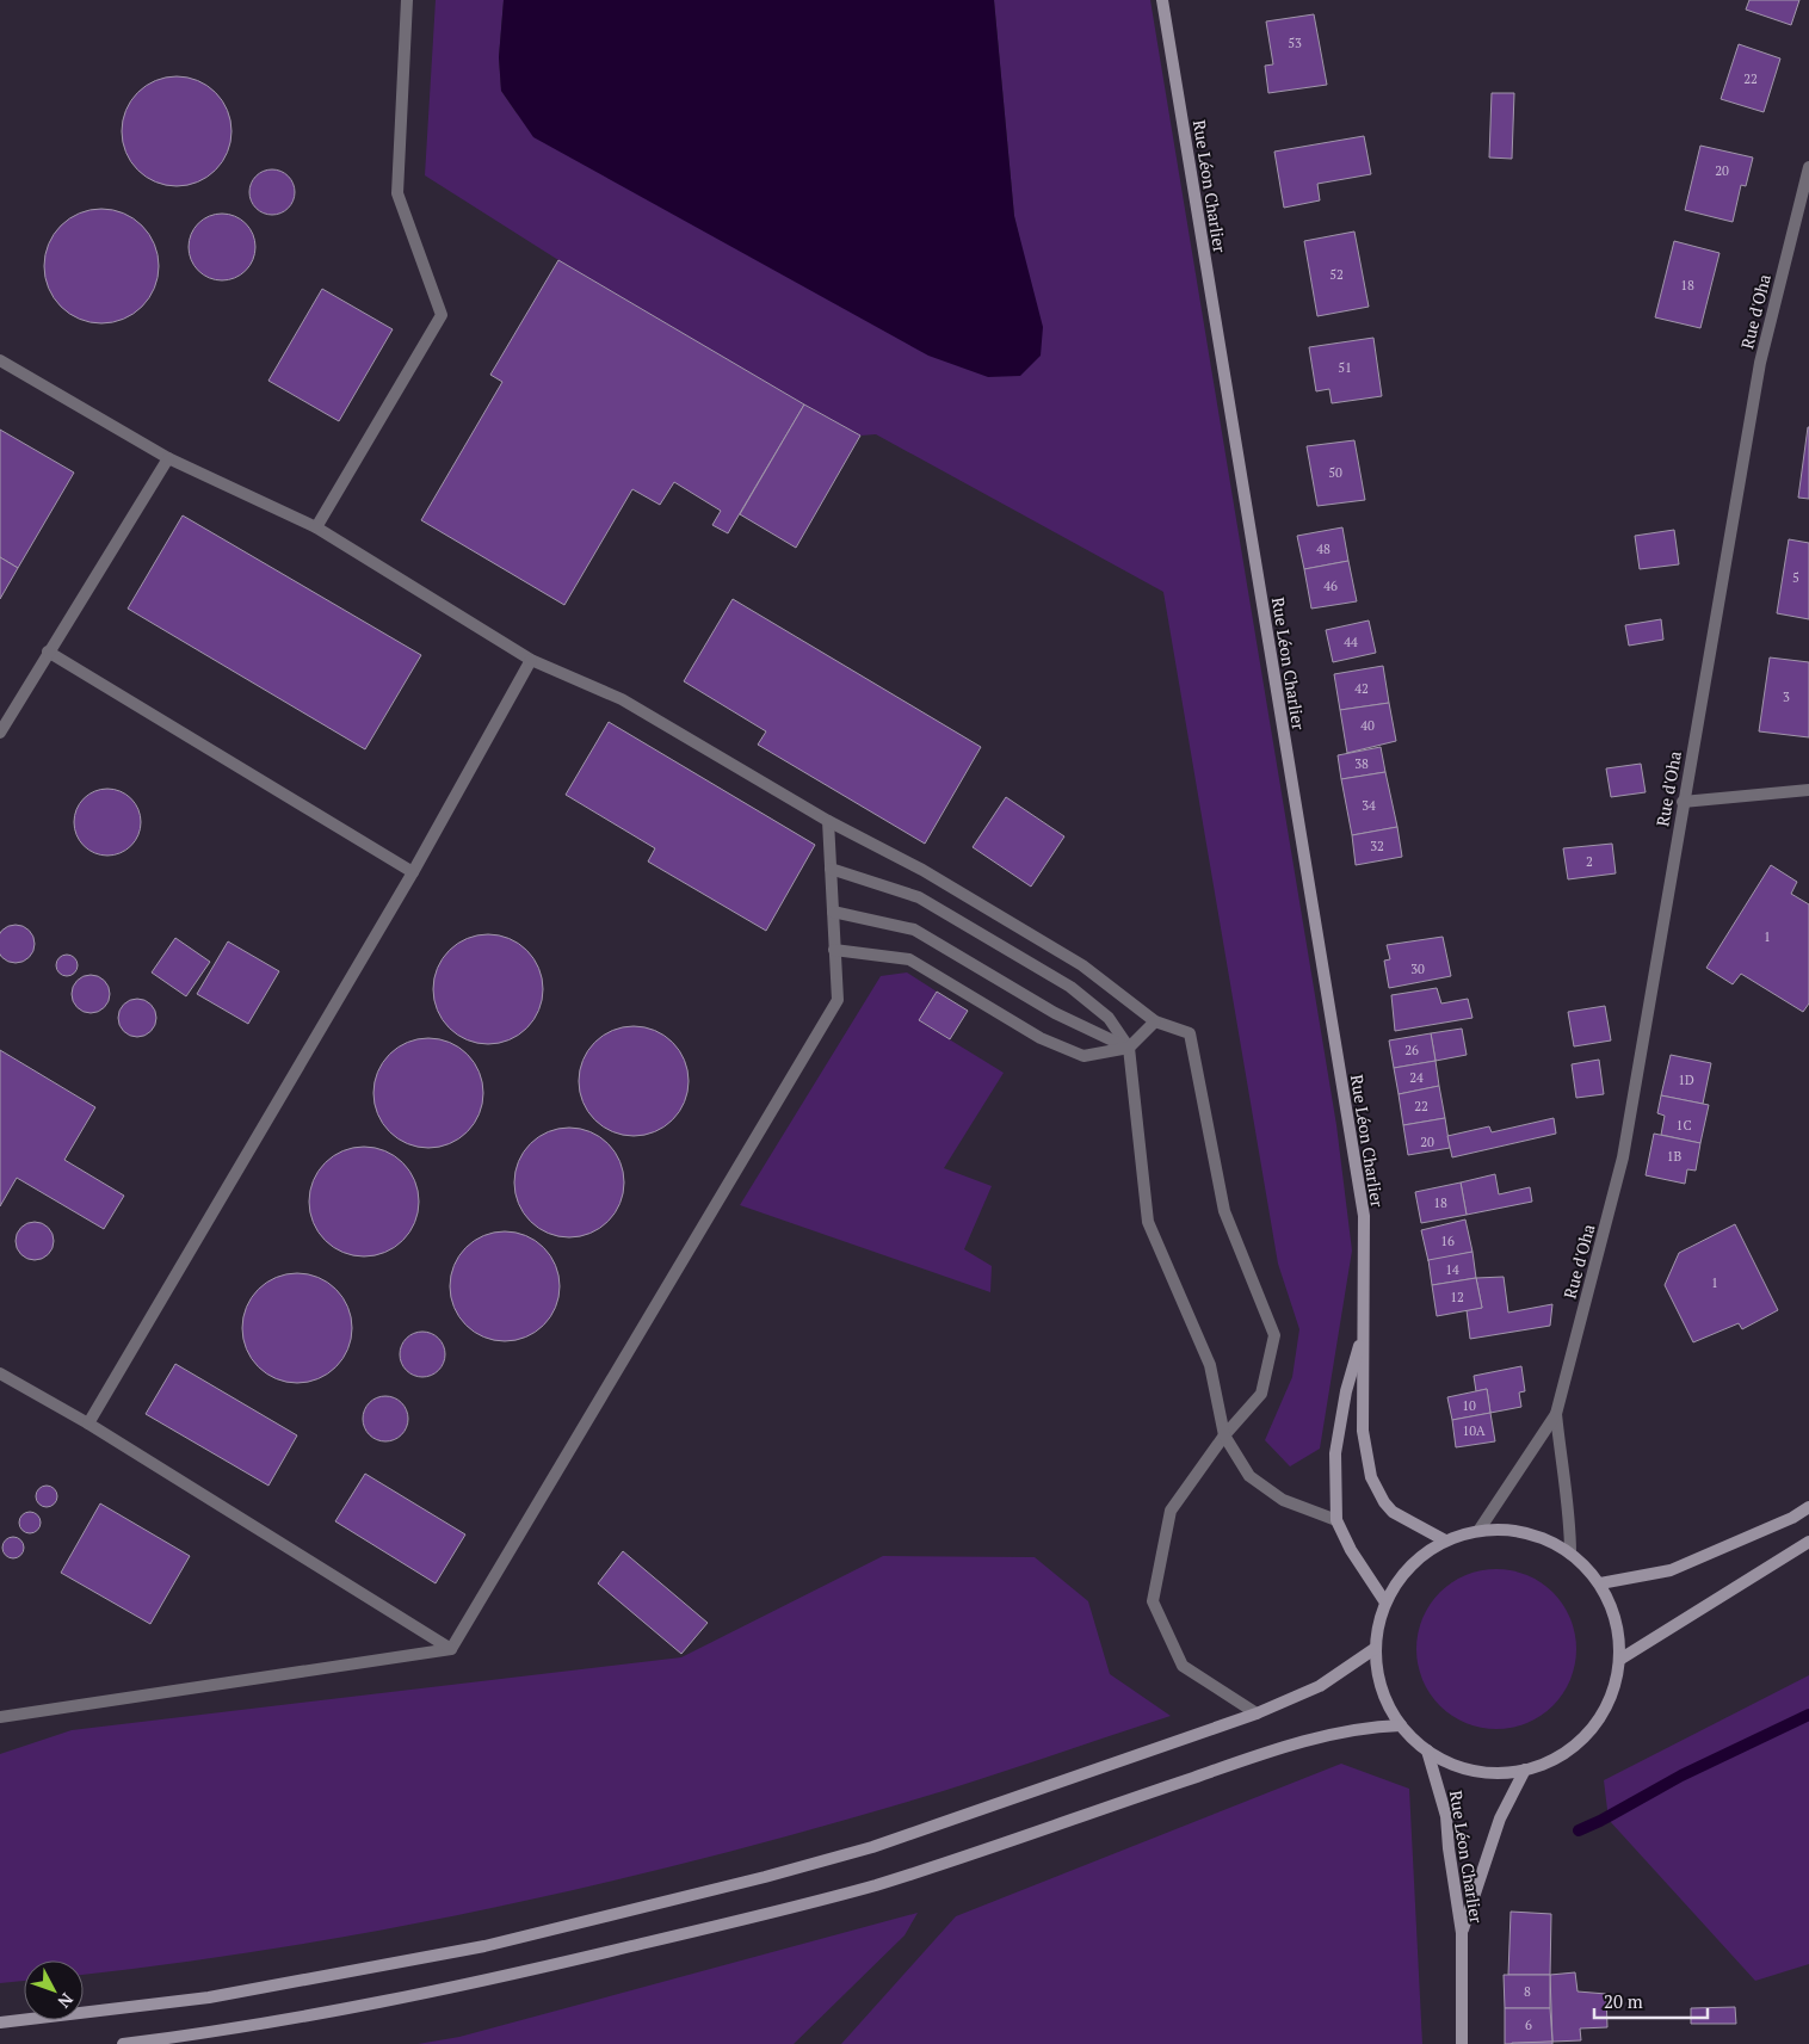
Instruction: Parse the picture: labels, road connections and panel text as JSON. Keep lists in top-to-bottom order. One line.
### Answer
{"streets":{"main road":["Rue Léon Charlier"],"street":["Rue d'Oha"]},"house_numbers":["53","22","20","52","18","51","50","48","5","46","44","42","3","40","38","34","32","2","1","30","26","24","1D","22","1C","20","1B","18","16","14","1","12","10","10A","8","6"],"scale_bar":"20 m","north":"bottom right"}
